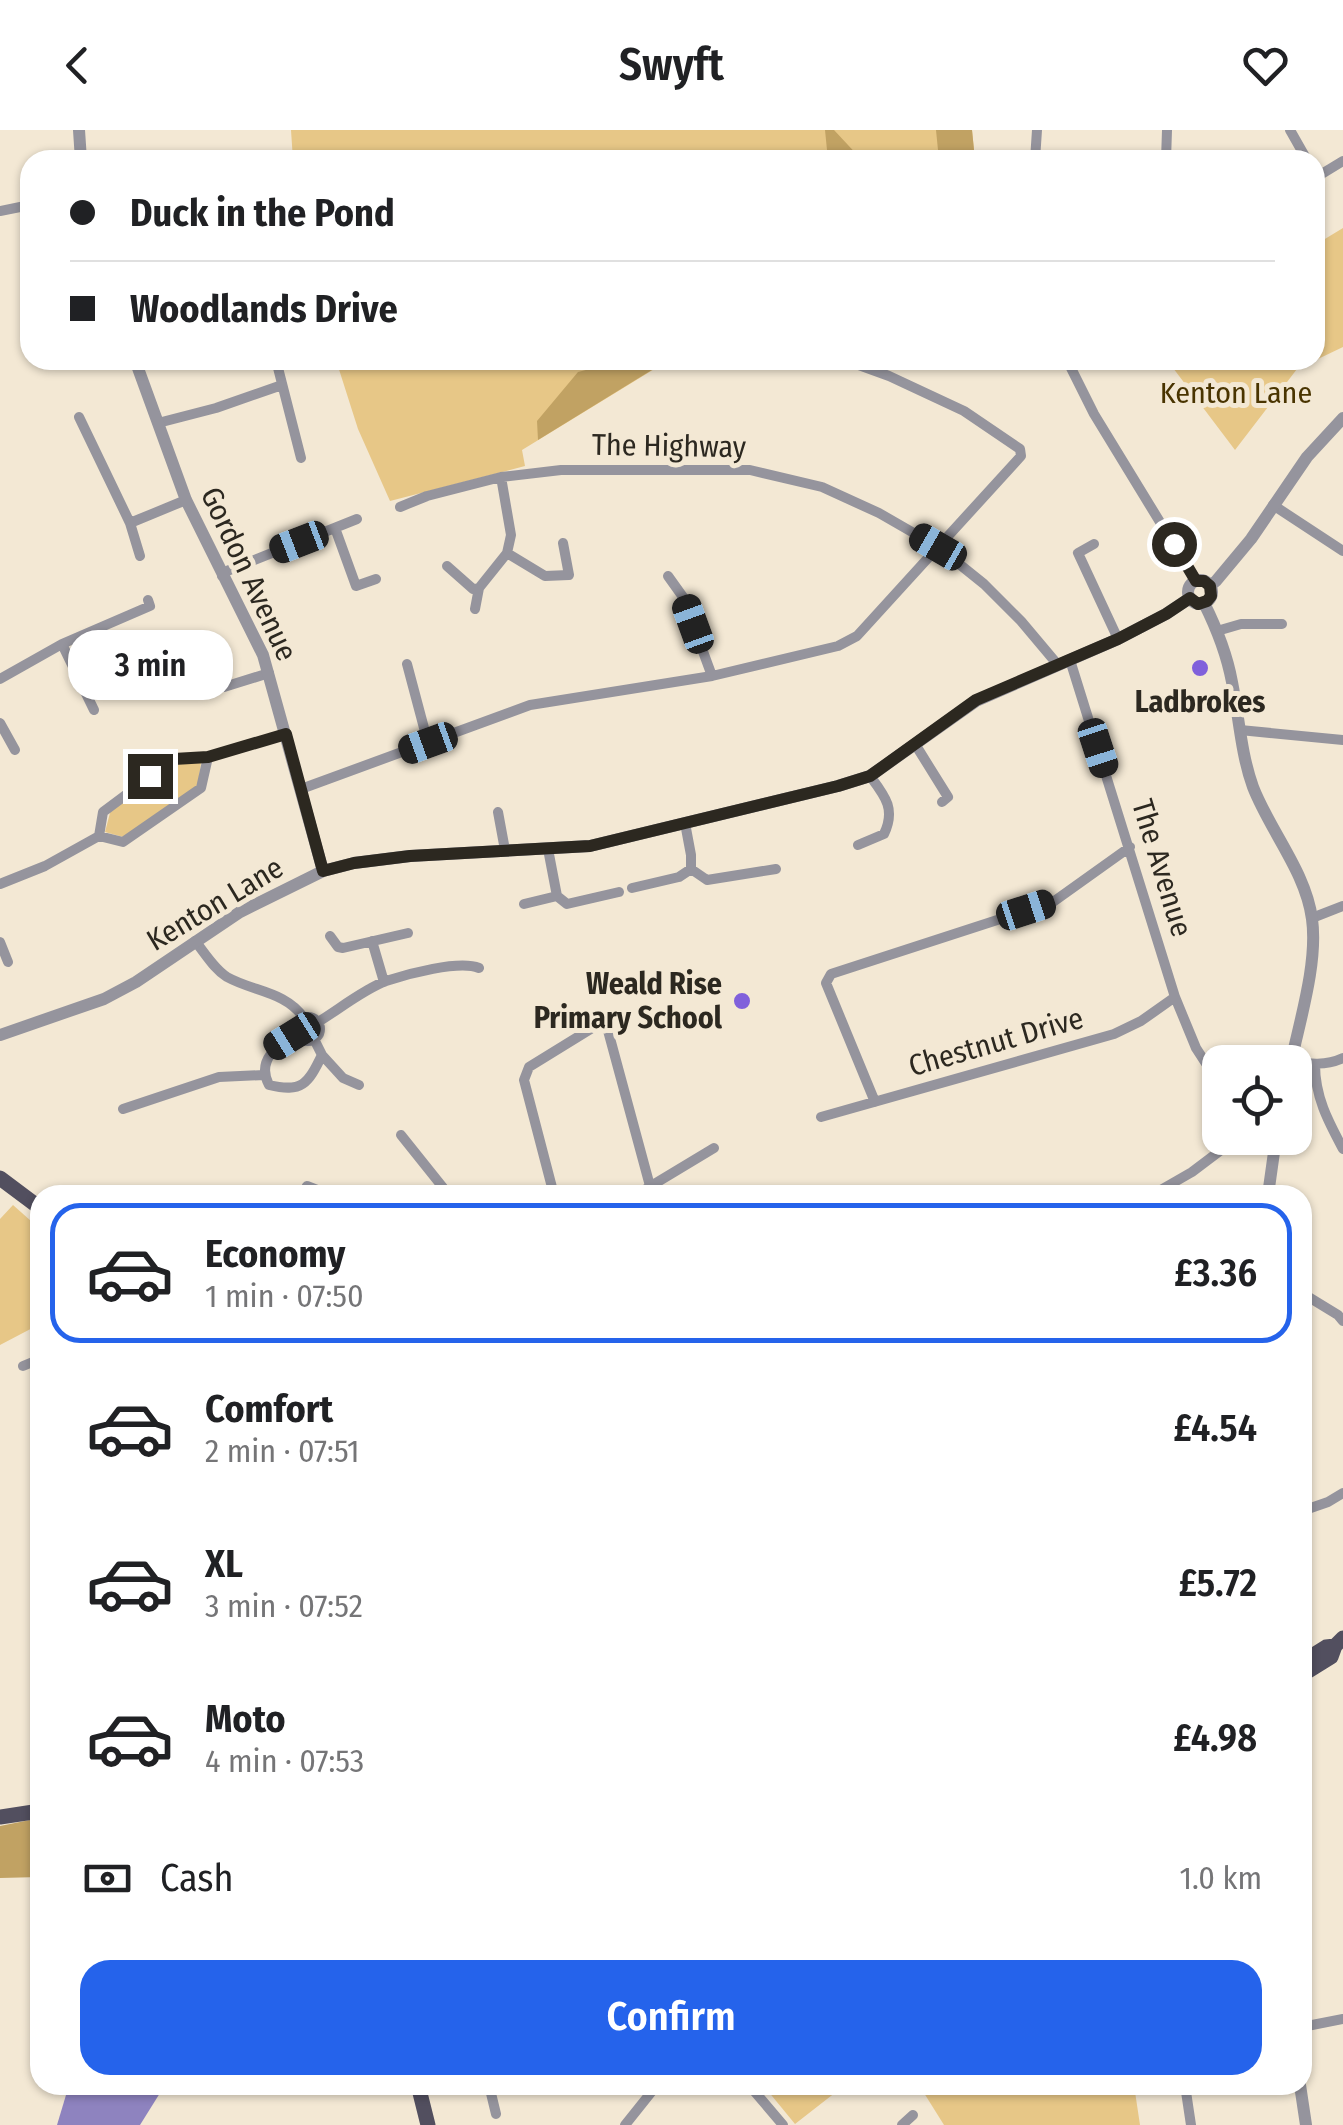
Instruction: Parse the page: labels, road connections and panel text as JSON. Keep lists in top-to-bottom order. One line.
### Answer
{"streets":{"street":["The Highway","Gordon Avenue","The Avenue","Kenton Lane","Chestnut Drive"]},"crossings":[["The Highway","The Avenue"],["The Highway","Kenton Lane"],["Gordon Avenue","Kenton Lane"],["The Avenue","Kenton Lane"],["The Avenue","Chestnut Drive"]],"parks":["Kenton Lane"],"places":["Ladbrokes","Weald Rise Primary School"],"page":{"header":"Swyft","banner":["Duck in the Pond","Woodlands Drive"],"bubble":"3 min","list":[{"name":"Economy","note":"1 min · 07:50","value":"£3.36"},{"name":"Comfort","note":"2 min · 07:51","value":"£4.54"},{"name":"XL","note":"3 min · 07:52","value":"£5.72"},{"name":"Moto","note":"4 min · 07:53","value":"£4.98"}],"pay":["Cash","1.0 km"],"buttons":"Confirm"}}
